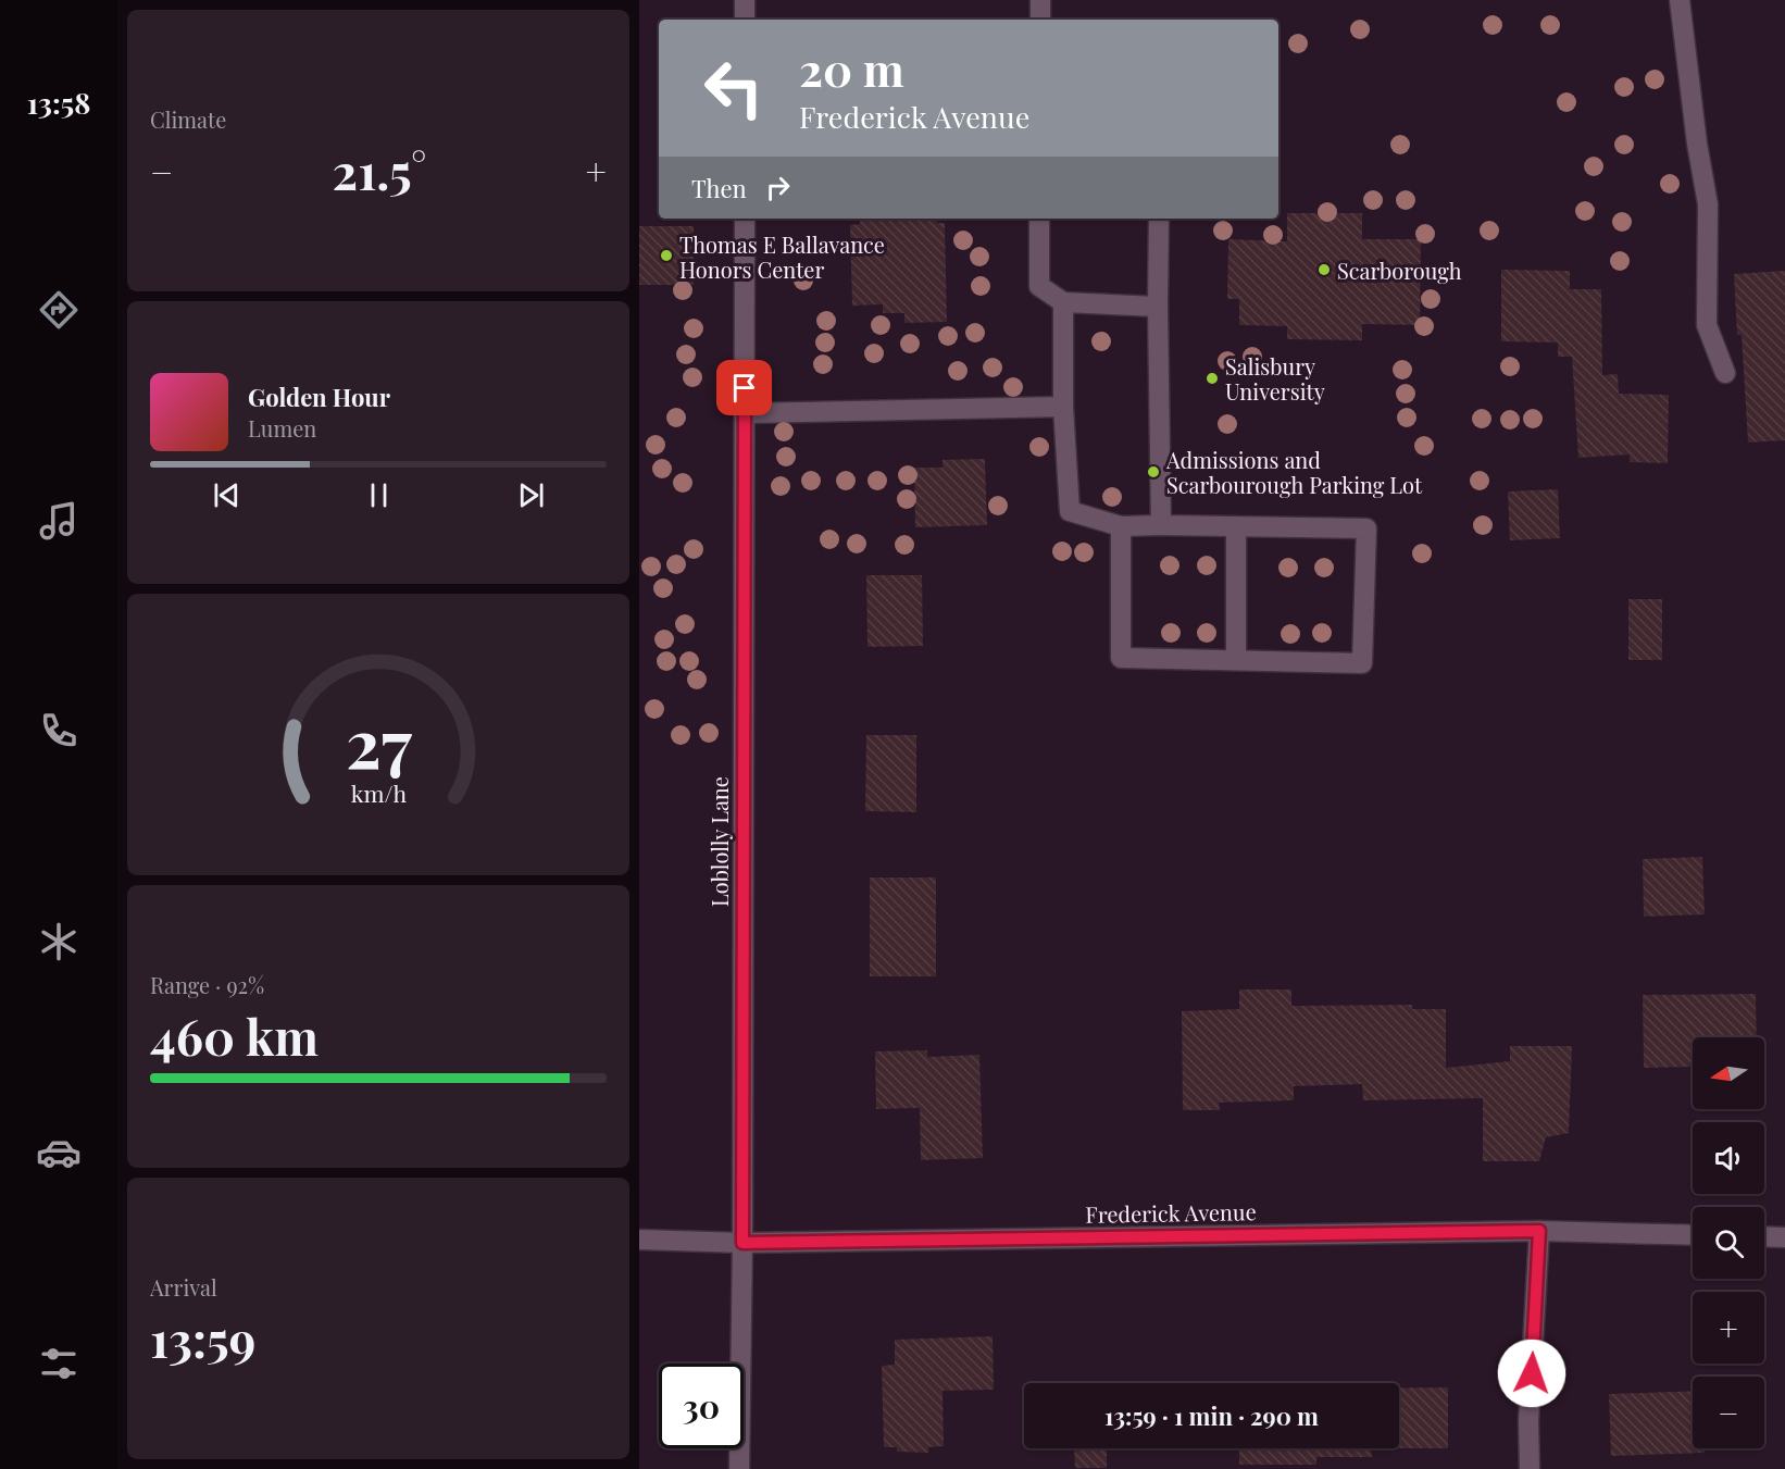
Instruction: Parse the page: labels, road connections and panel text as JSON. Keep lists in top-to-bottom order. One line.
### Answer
{"streets":{"street":["Loblolly Lane","Frederick Avenue"]},"crossings":[["Loblolly Lane","Frederick Avenue"]],"places":["Thomas E Ballavance Honors Center","Scarborough","Salisbury University","Admissions and Scarbourough Parking Lot"],"north":"left","page":{"tabs":"13:58","tile":["Climate",["Range · 92%","460 km"],["Arrival","13:59"]],"turn":["20 m","Frederick Avenue"],"heat":["−","21.5°","+"],"then":"Then","song":["Golden Hour","Lumen"],"map_buttons":["+","−"],"limit":"30","trip":"13:59 · 1 min · 290 m","gauge":["27","km/h"]}}
